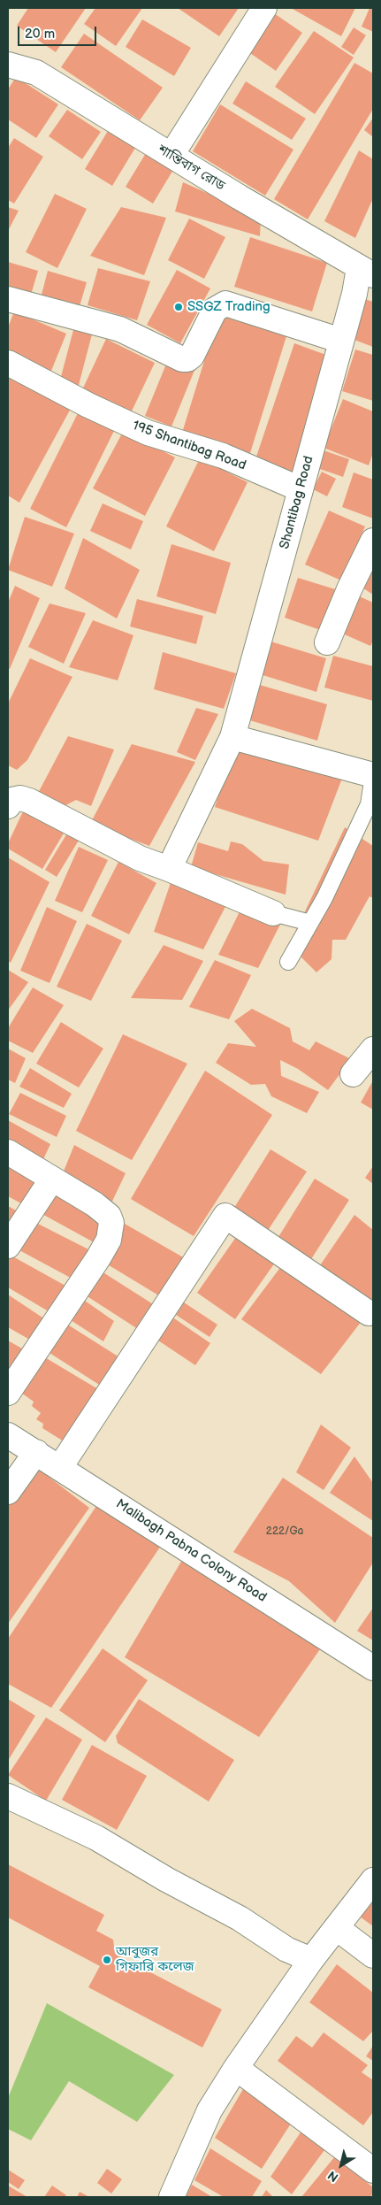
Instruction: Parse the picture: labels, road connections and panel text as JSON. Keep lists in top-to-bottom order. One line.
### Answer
{"streets":{"street":["শান্তিবাগ রোড","195 Shantibag Road","Shantibag Road","Malibagh Pabna Colony Road"]},"crossings":[["শান্তিবাগ রোড","Shantibag Road"],["195 Shantibag Road","Shantibag Road"]],"places":["SSGZ Trading","আবুজর গিফারি কলেজ"],"house_numbers":["222/Ga"],"scale_bar":"20 m","north":"bottom left"}
